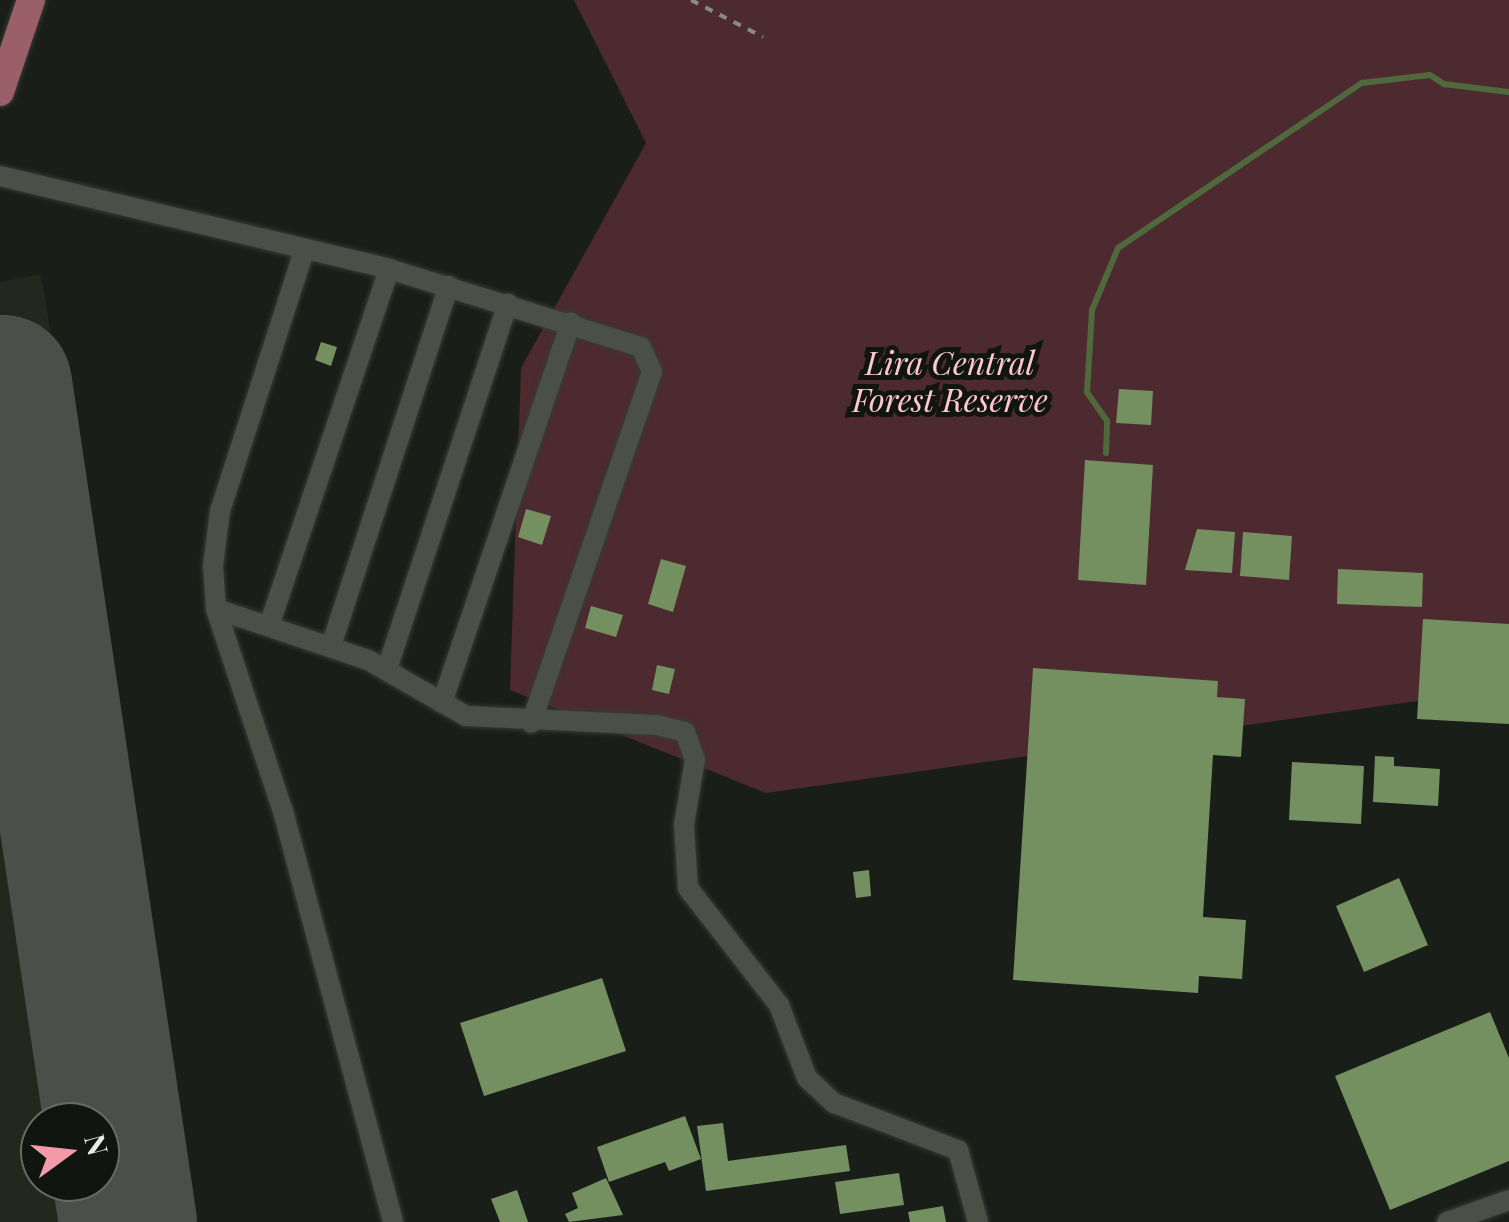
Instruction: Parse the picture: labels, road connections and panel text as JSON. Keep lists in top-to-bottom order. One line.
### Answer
{"parks":["Lira Central Forest Reserve"],"north":"right"}
